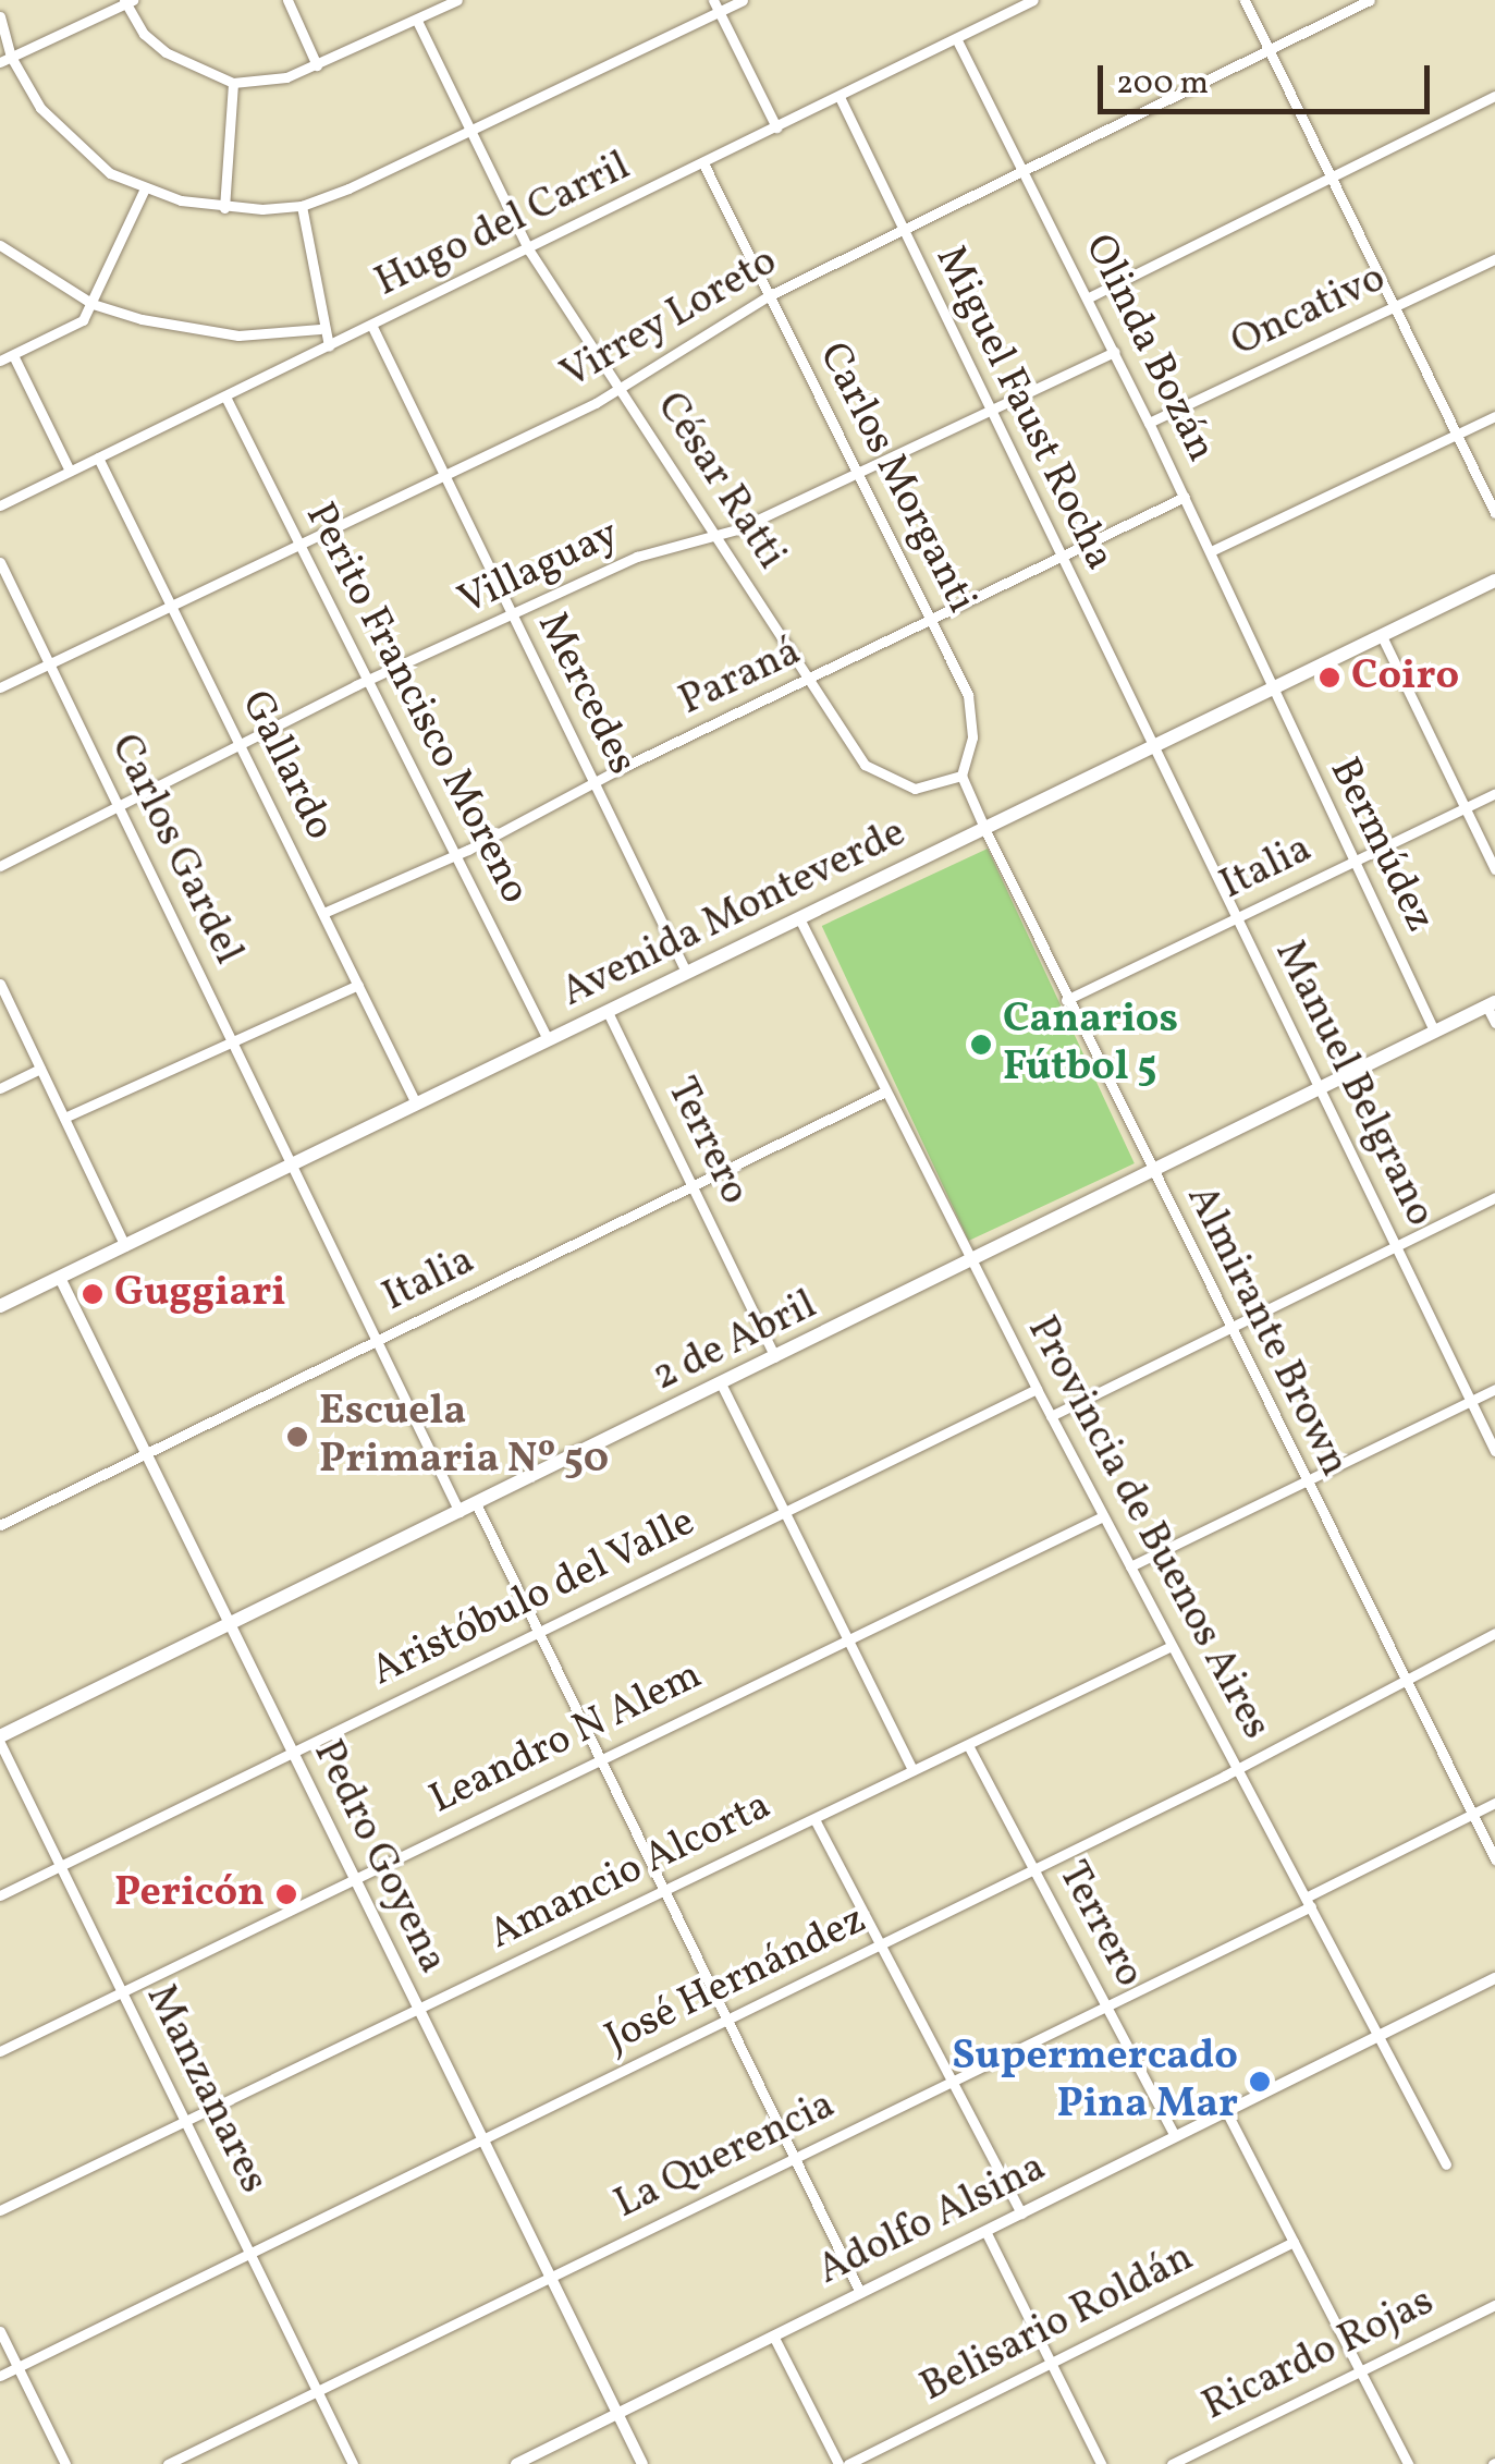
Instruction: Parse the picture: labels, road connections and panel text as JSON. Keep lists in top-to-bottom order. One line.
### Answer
{"streets":{"main road":["Avenida Monteverde","2 de Abril"],"street":["Hugo del Carril","Oncativo","Virrey Loreto","Olinda Bozán","Miguel Faust Rocha","Carlos Morganti","César Ratti","Villaguay","Paraná","Mercedes","Perito Francisco Moreno","Gallardo","Bermúdez","Carlos Gardel","Italia","Manuel Belgrano","Terrero","Almirante Brown","Provincia de Buenos Aires","Aristóbulo del Valle","Leandro N Alem","Pedro Goyena","Amancio Alcorta","José Hernández","Manzanares","La Querencia","Adolfo Alsina","Belisario Roldán","Ricardo Rojas"]},"crossings":[["Hugo del Carril","Olinda Bozán"],["Hugo del Carril","Miguel Faust Rocha"],["Hugo del Carril","Carlos Morganti"],["Hugo del Carril","César Ratti"],["Hugo del Carril","Mercedes"],["Hugo del Carril","Perito Francisco Moreno"],["Hugo del Carril","Gallardo"],["Oncativo","Olinda Bozán"],["Virrey Loreto","Olinda Bozán"],["Virrey Loreto","Miguel Faust Rocha"],["Virrey Loreto","Carlos Morganti"],["Virrey Loreto","César Ratti"],["Virrey Loreto","Mercedes"],["Virrey Loreto","Perito Francisco Moreno"],["Virrey Loreto","Gallardo"],["Virrey Loreto","Carlos Gardel"],["Olinda Bozán","Villaguay"],["Olinda Bozán","Paraná"],["Olinda Bozán","Bermúdez"],["Olinda Bozán","Avenida Monteverde"],["Miguel Faust Rocha","Villaguay"],["Miguel Faust Rocha","Paraná"],["Miguel Faust Rocha","Avenida Monteverde"],["Miguel Faust Rocha","Manuel Belgrano"],["Carlos Morganti","César Ratti"],["Carlos Morganti","Villaguay"],["Carlos Morganti","Paraná"],["César Ratti","Villaguay"],["César Ratti","Paraná"],["Villaguay","Mercedes"],["Villaguay","Perito Francisco Moreno"],["Villaguay","Gallardo"],["Villaguay","Carlos Gardel"],["Paraná","Mercedes"],["Paraná","Perito Francisco Moreno"],["Paraná","Gallardo"],["Mercedes","Avenida Monteverde"],["Perito Francisco Moreno","Avenida Monteverde"],["Gallardo","Avenida Monteverde"],["Bermúdez","Italia"],["Bermúdez","Avenida Monteverde"],["Bermúdez","2 de Abril"],["Carlos Gardel","Italia"],["Carlos Gardel","Avenida Monteverde"],["Carlos Gardel","2 de Abril"],["Italia","Manuel Belgrano"],["Italia","Terrero"],["Italia","Almirante Brown"],["Italia","Provincia de Buenos Aires"],["Italia","Pedro Goyena"],["Avenida Monteverde","Manuel Belgrano"],["Avenida Monteverde","Terrero"],["Avenida Monteverde","Almirante Brown"],["Avenida Monteverde","Provincia de Buenos Aires"],["Avenida Monteverde","Pedro Goyena"],["Manuel Belgrano","2 de Abril"],["Terrero","2 de Abril"],["Terrero","Amancio Alcorta"],["Terrero","José Hernández"],["Terrero","La Querencia"],["Terrero","Adolfo Alsina"],["Almirante Brown","2 de Abril"],["Almirante Brown","José Hernández"],["Almirante Brown","La Querencia"],["2 de Abril","Provincia de Buenos Aires"],["2 de Abril","Pedro Goyena"],["2 de Abril","Manzanares"],["Provincia de Buenos Aires","Aristóbulo del Valle"],["Provincia de Buenos Aires","Leandro N Alem"],["Provincia de Buenos Aires","Amancio Alcorta"],["Provincia de Buenos Aires","José Hernández"],["Provincia de Buenos Aires","La Querencia"],["Provincia de Buenos Aires","Adolfo Alsina"],["Aristóbulo del Valle","Pedro Goyena"],["Aristóbulo del Valle","Manzanares"],["Leandro N Alem","Pedro Goyena"],["Leandro N Alem","Manzanares"],["Pedro Goyena","Amancio Alcorta"],["Pedro Goyena","José Hernández"],["Pedro Goyena","La Querencia"],["Pedro Goyena","Adolfo Alsina"],["Amancio Alcorta","Manzanares"],["José Hernández","Manzanares"],["Manzanares","La Querencia"]],"places":["Coiro","Canarios Fútbol 5","Guggiari","Escuela Primaria Nº 50","Pericón","Supermercado Pina Mar"],"scale_bar":"200 m"}
